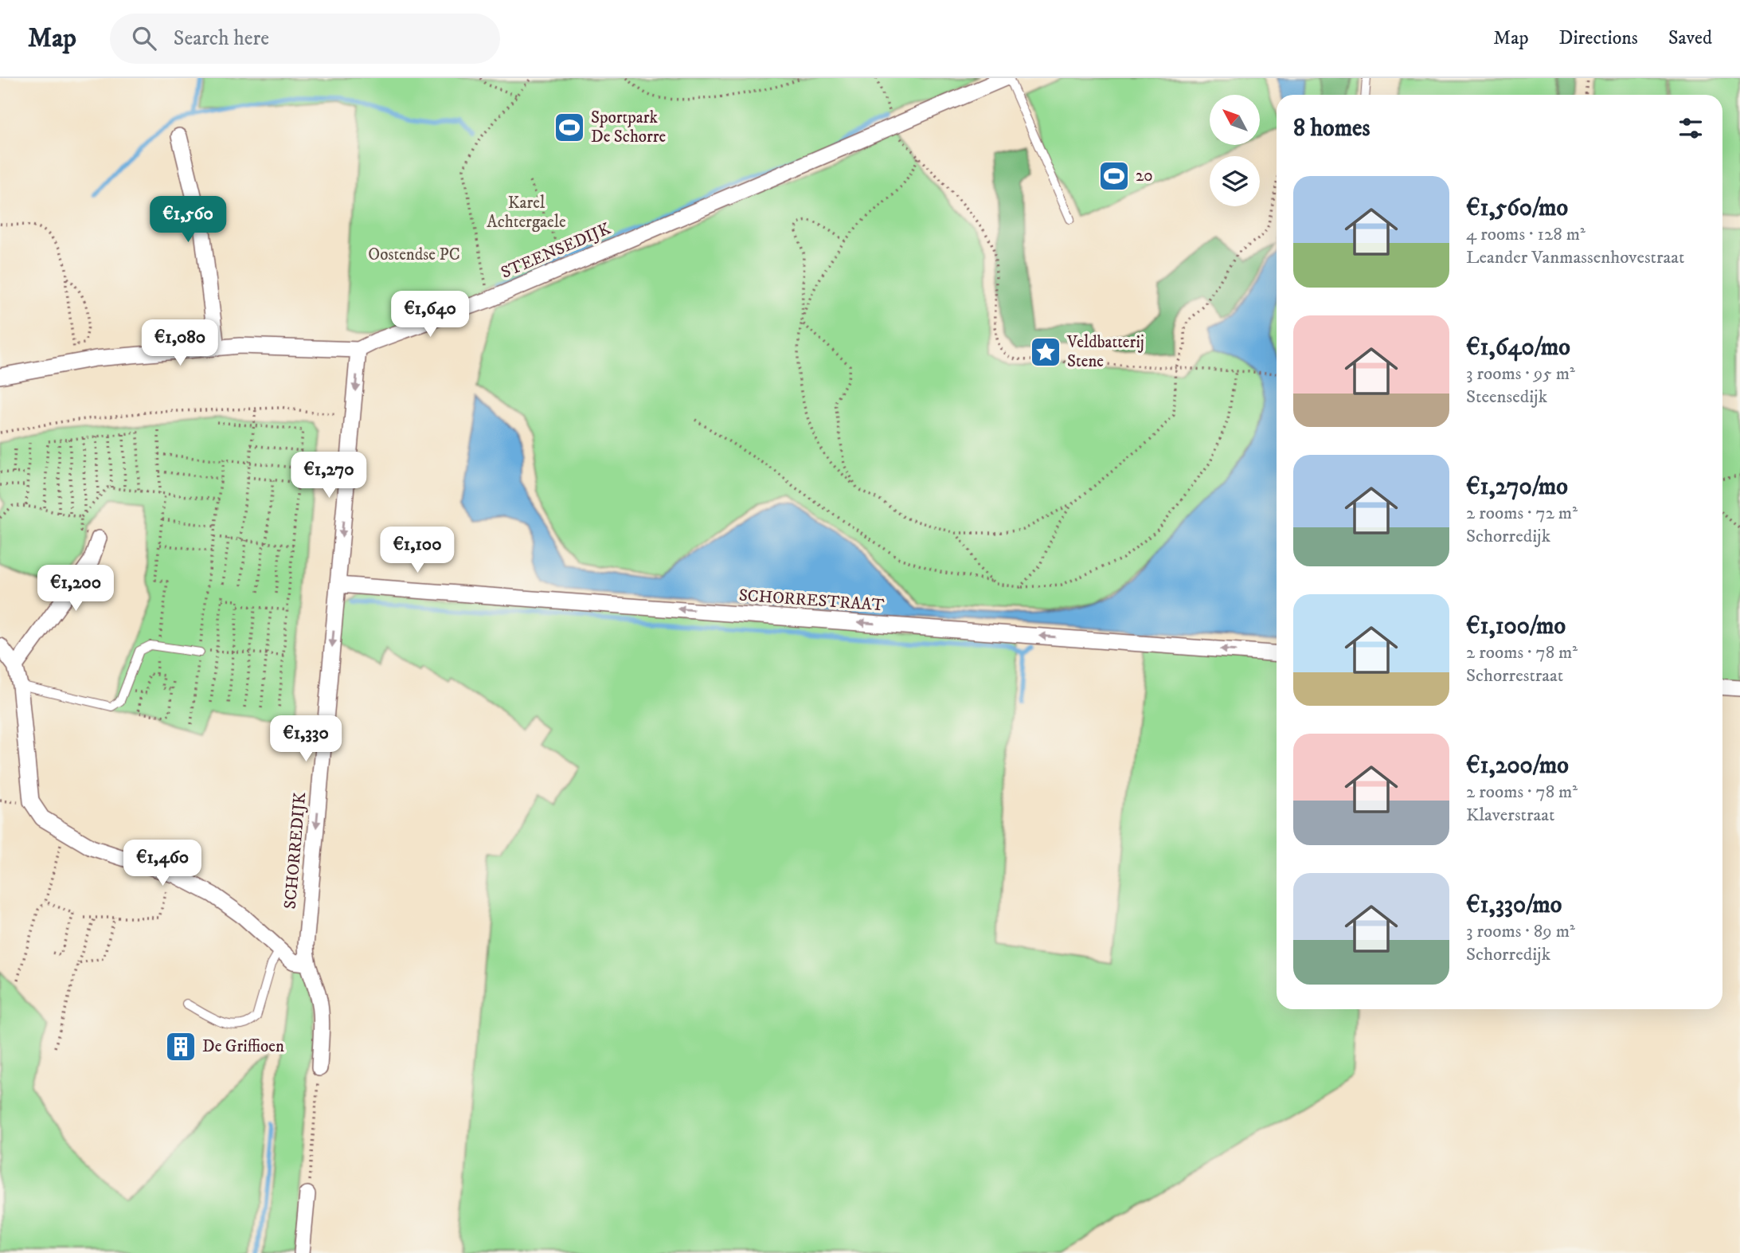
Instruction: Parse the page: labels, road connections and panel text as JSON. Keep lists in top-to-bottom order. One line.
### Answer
{"streets":{"street":["STEENSEDIJK","SCHORRESTRAAT","SCHORREDIJK"]},"crossings":[["STEENSEDIJK","SCHORREDIJK"],["SCHORRESTRAAT","SCHORREDIJK"]],"one_way":["SCHORRESTRAAT","SCHORREDIJK"],"parks":["Karel Achtergaele","Oostendse PC"],"places":{"sports":["Sportpark De Schorre","20"],"place":["Veldbatterij Stene"],"building":["De Griffioen"]},"north":"top left","page":{"header":"Map","search":"Search here","nav":["Map","Directions","Saved"],"heading":"8 homes","list":[{"name":"€1,560/mo","note":"4 rooms · 128 m² · Leander Vanmassenhovestraat"},{"name":"€1,640/mo","note":"3 rooms · 95 m² · Steensedijk"},{"name":"€1,270/mo","note":"2 rooms · 72 m² · Schorredijk"},{"name":"€1,100/mo","note":"2 rooms · 78 m² · Schorrestraat"},{"name":"€1,200/mo","note":"2 rooms · 78 m² · Klaverstraat"},{"name":"€1,330/mo","note":"3 rooms · 89 m² · Schorredijk"}],"price":["€1,560","€1,640","€1,080","€1,270","€1,100","€1,200","€1,330","€1,460"]}}
